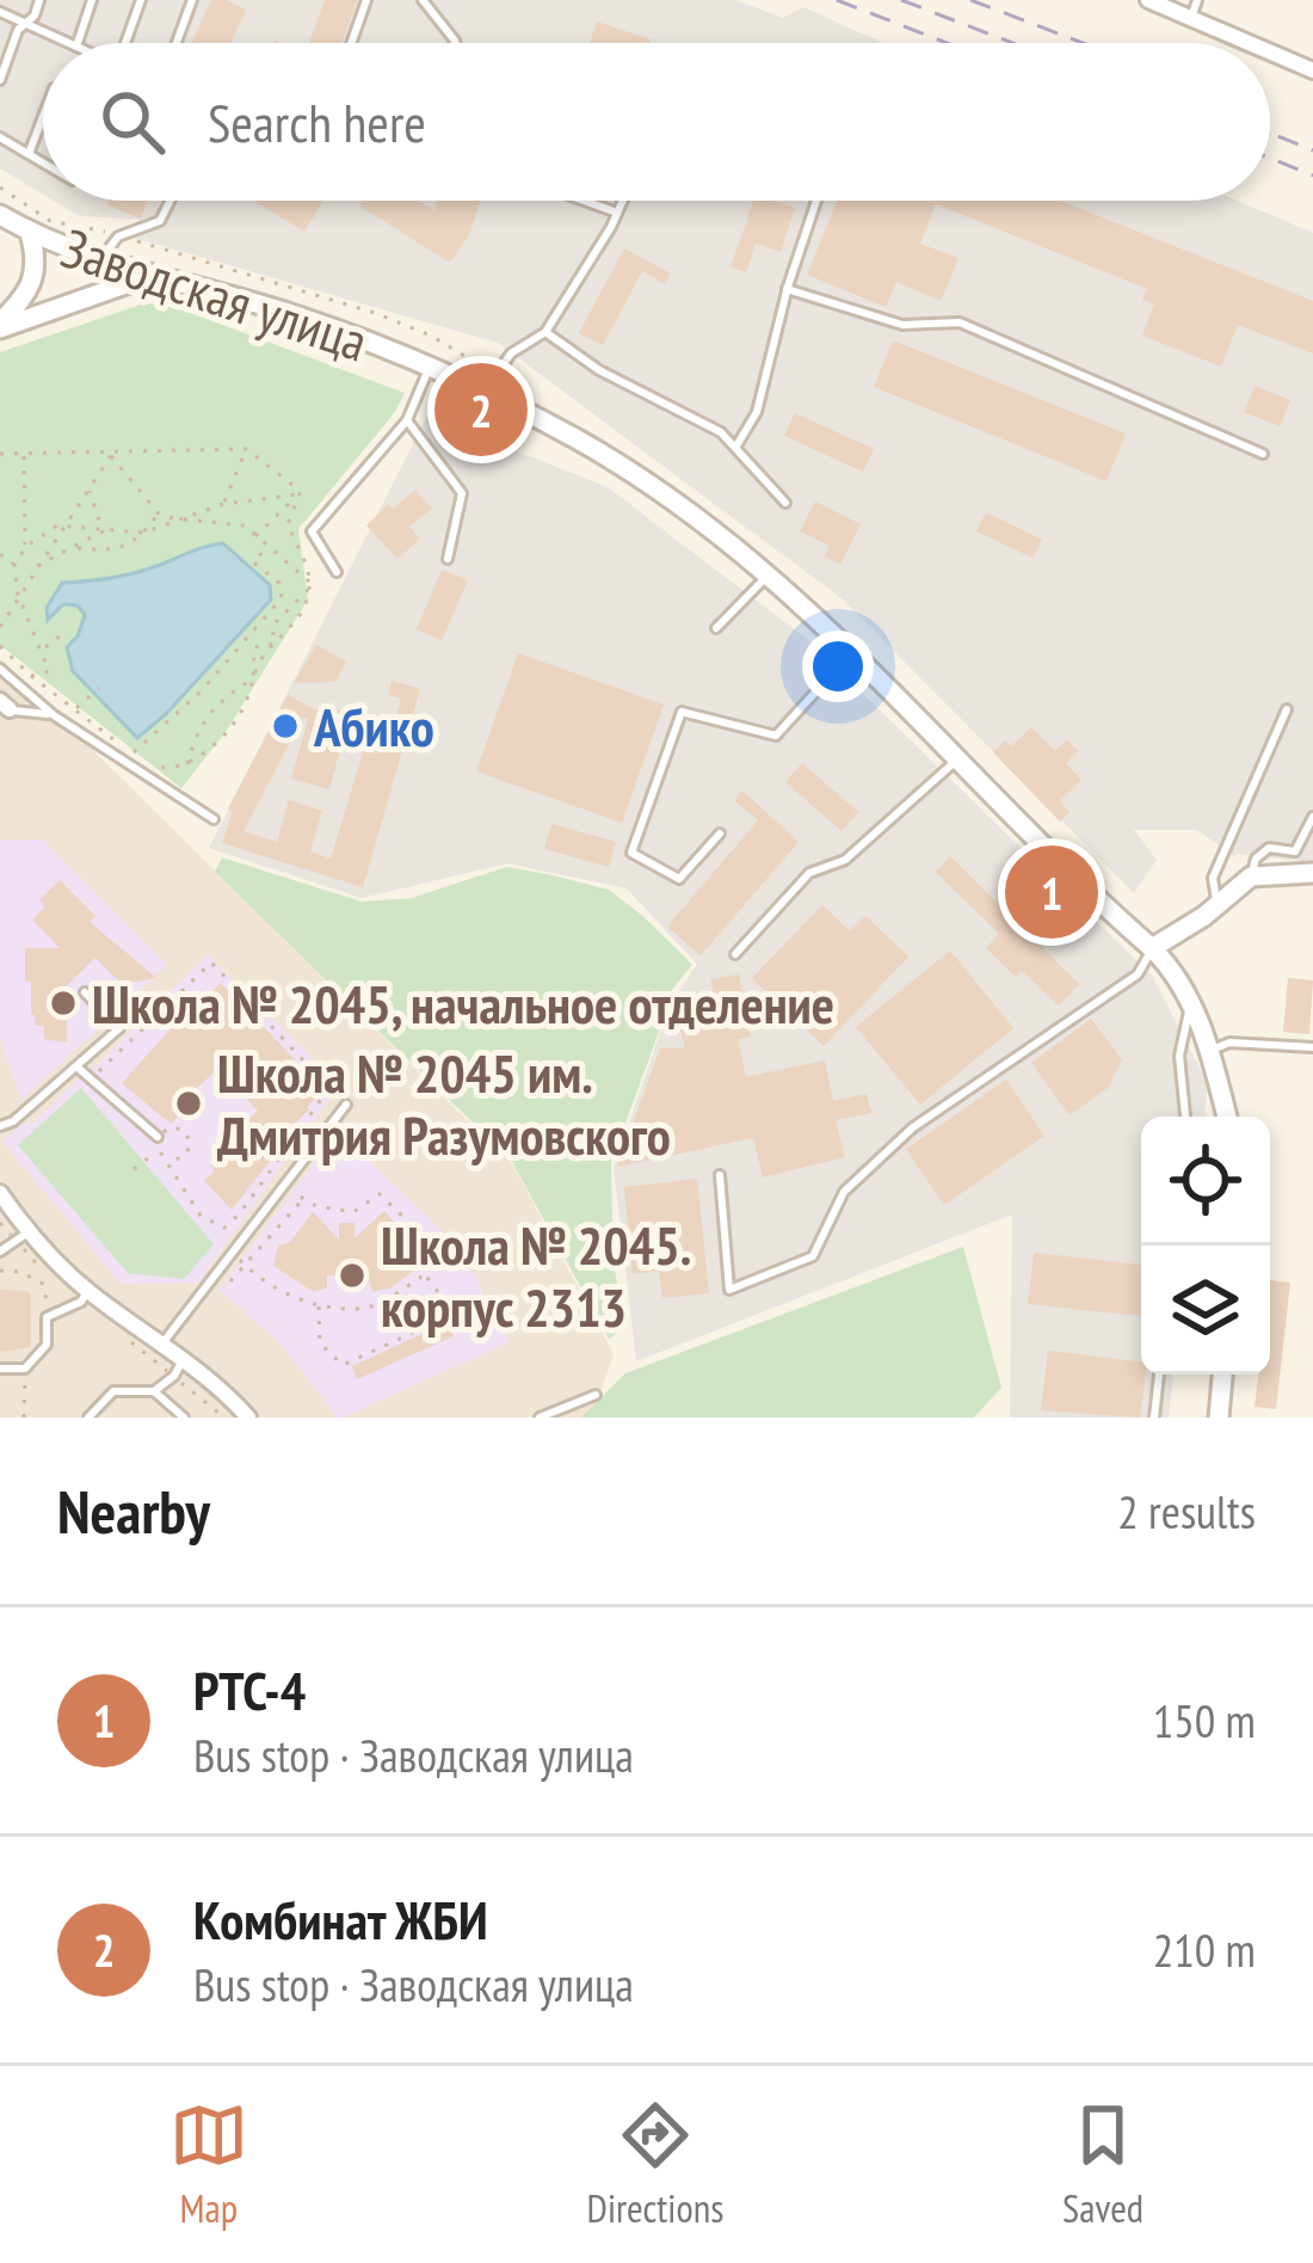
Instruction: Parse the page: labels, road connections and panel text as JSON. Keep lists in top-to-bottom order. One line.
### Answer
{"streets":{"street":["Заводская улица"]},"places":["Абико","Школа № 2045, начальное отделение","Школа № 2045 им. Дмитрия Разумовского","Школа № 2045. корпус 2313"],"page":{"search":"Search here","pins":["2","1"],"heading":["Nearby","2 results"],"list":[{"mark":"1","name":"РТС-4","note":"Bus stop · Заводская улица","value":"150 m"},{"mark":"2","name":"Комбинат ЖБИ","note":"Bus stop · Заводская улица","value":"210 m"}],"nav":["Map","Directions","Saved"]}}
